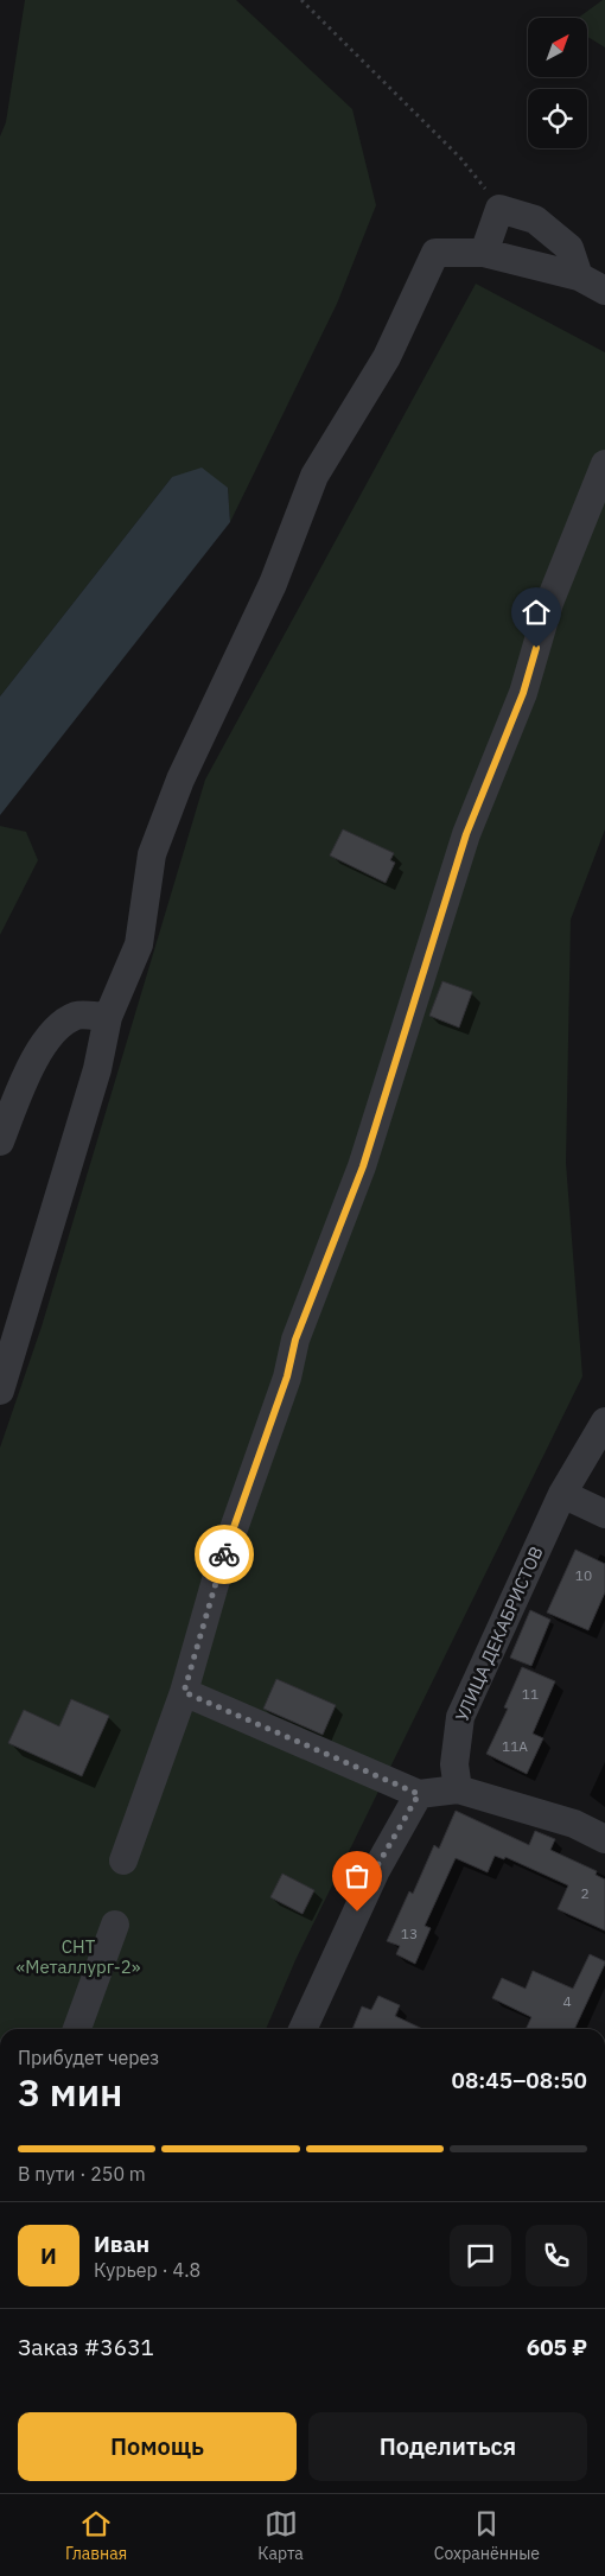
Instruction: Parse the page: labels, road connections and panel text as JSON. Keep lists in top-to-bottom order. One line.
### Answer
{"streets":{"street":["УЛИЦА ДЕКАБРИСТОВ"]},"parks":["СНТ «Металлург-2»"],"house_numbers":["10","11","11А","2","13","4"],"north":"top right","page":{"heading":["3 мин","Прибудет через","08:45–08:50"],"panel":["Иван","Курьер · 4.8","Заказ #3631","605 ₽"],"bar":"В пути · 250 m","round":"И","buttons":["Помощь","Поделиться"],"tabs":["Главная","Карта","Сохранённые"]}}
